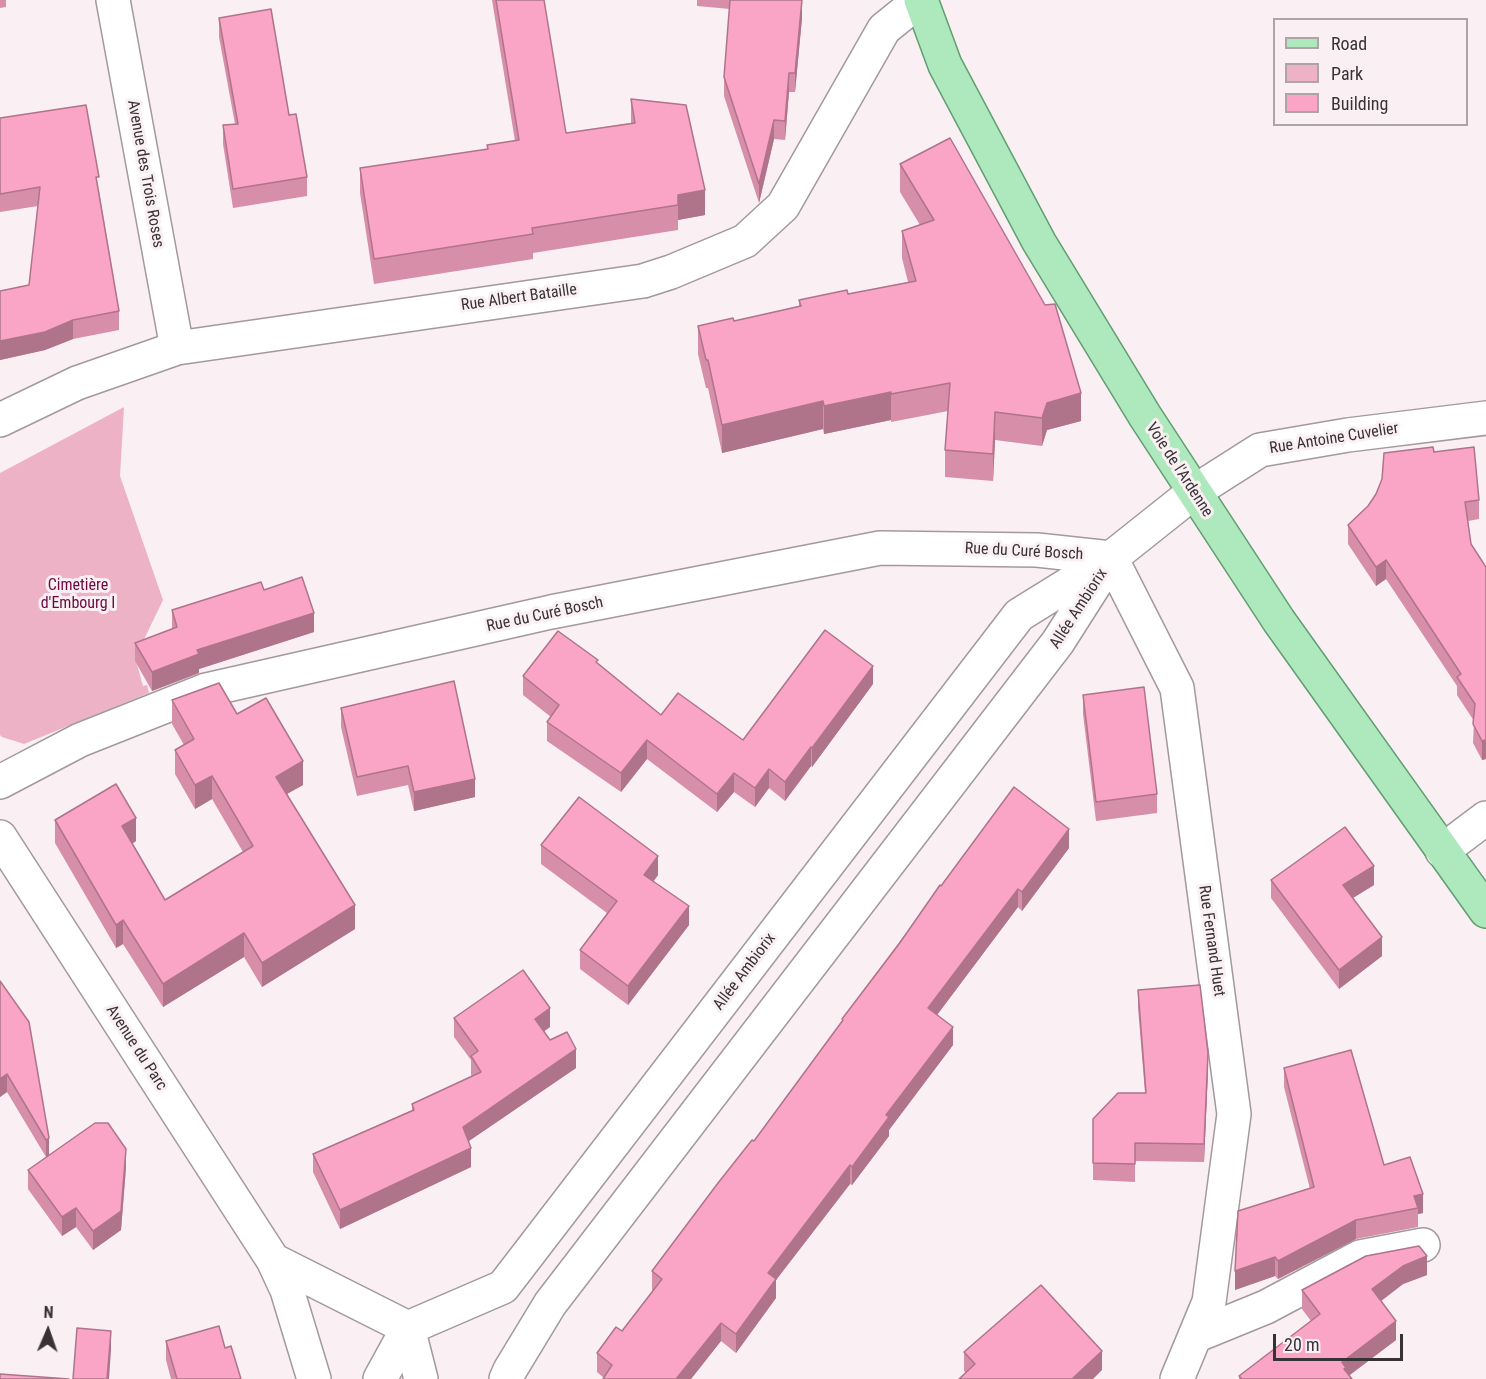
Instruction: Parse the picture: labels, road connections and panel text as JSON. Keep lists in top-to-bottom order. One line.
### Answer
{"streets":{"main road":["Voie de l'Ardenne"],"street":["Avenue des Trois Roses","Rue Albert Bataille","Rue Antoine Cuvelier","Rue du Curé Bosch","Allée Ambiorix","Rue Fernand Huet","Avenue du Parc"]},"crossings":[["Avenue des Trois Roses","Rue Albert Bataille"],["Rue Albert Bataille","Voie de l'Ardenne"],["Rue Antoine Cuvelier","Voie de l'Ardenne"],["Rue Antoine Cuvelier","Allée Ambiorix"],["Voie de l'Ardenne","Allée Ambiorix"],["Rue du Curé Bosch","Allée Ambiorix"],["Rue du Curé Bosch","Rue Fernand Huet"],["Allée Ambiorix","Rue Fernand Huet"]],"parks":["Cimetière d'Embourg I"],"legend":["Road","Park","Building"],"scale_bar":"20 m","north":"top"}
